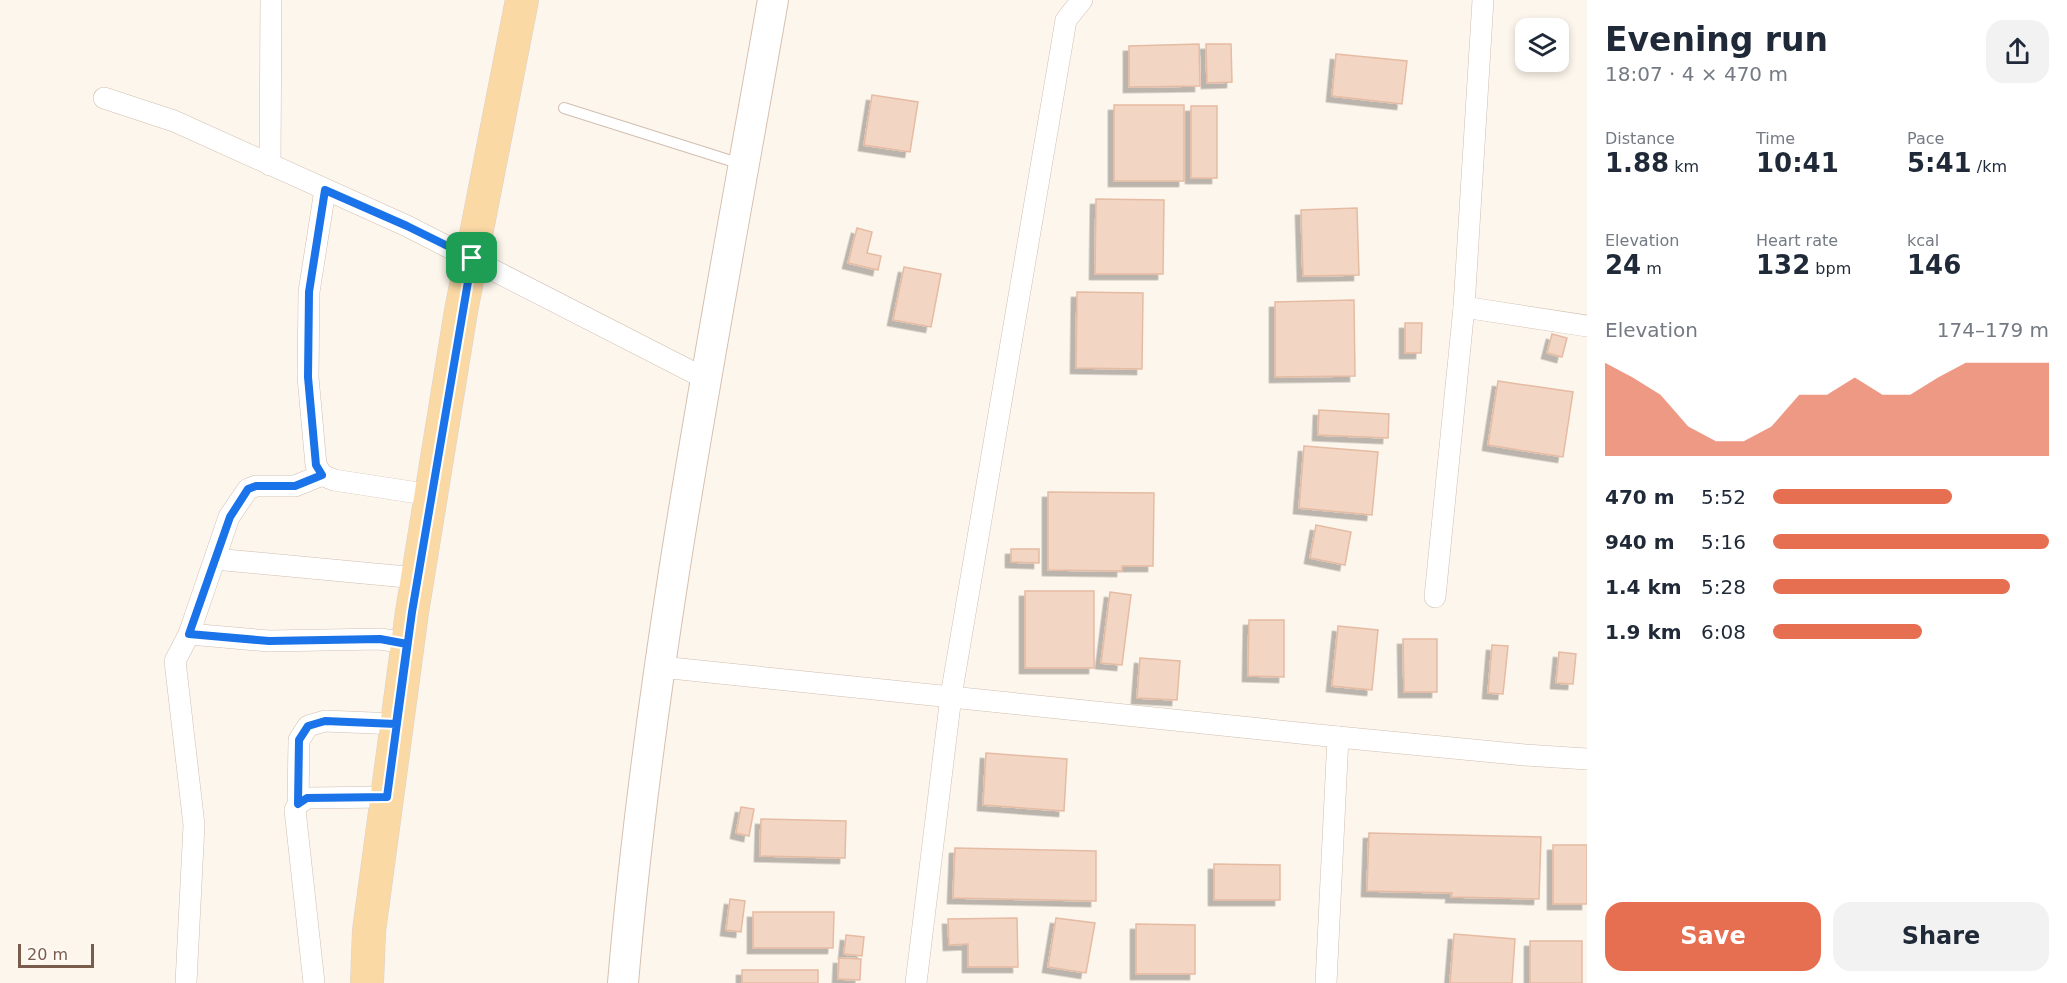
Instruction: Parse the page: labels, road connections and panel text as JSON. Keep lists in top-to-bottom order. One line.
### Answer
{"scale_bar":"20 m","page":{"heading":["Evening run","18:07 · 4 × 470 m"],"stats":[["Distance","1.88 km"],["Time","10:41"],["Pace","5:41 /km"],["Elevation","24 m"],["Heart rate","132 bpm"],["kcal","146"]],"chart":["Elevation","174–179 m"],"list":[{"name":"470 m","note":"5:52"},{"name":"940 m","note":"5:16"},{"name":"1.4 km","note":"5:28"},{"name":"1.9 km","note":"6:08"}],"buttons":["Save","Share"],"scale":"20 m"}}
